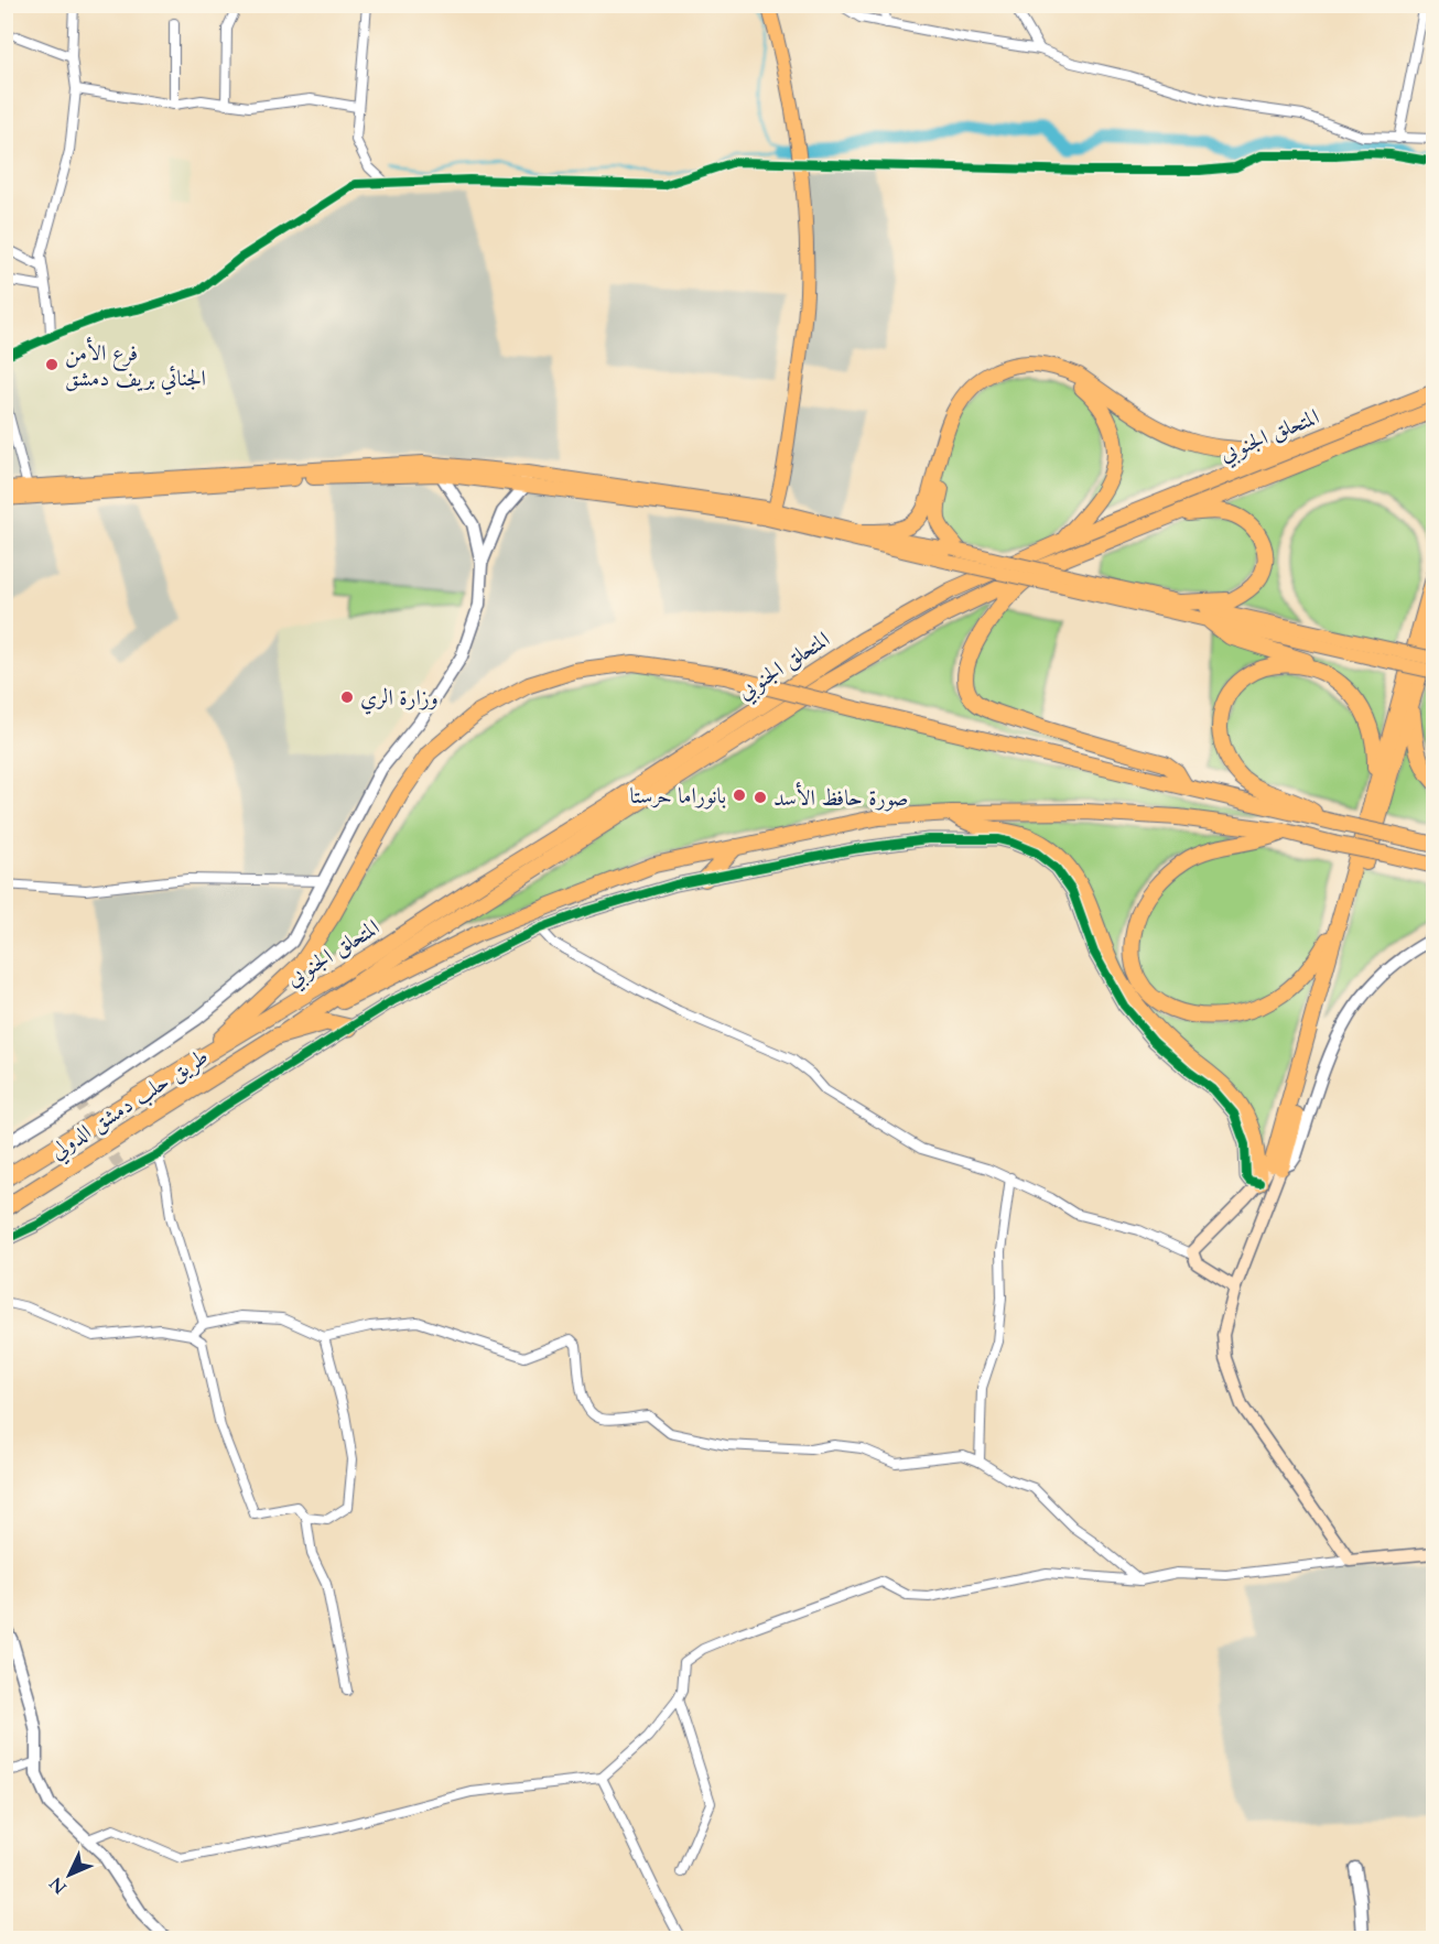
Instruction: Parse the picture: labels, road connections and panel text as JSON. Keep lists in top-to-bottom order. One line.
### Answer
{"streets":{"highway":["المتحلق الجنوبي","طريق حلب دمشق الدولي"]},"crossings":[["المتحلق الجنوبي","طريق حلب دمشق الدولي"]],"places":["فرع الأمن الجنائي بريف دمشق","وزارة الري","بانوراما حرستا","صورة حافظ الأسد"],"north":"bottom left"}
